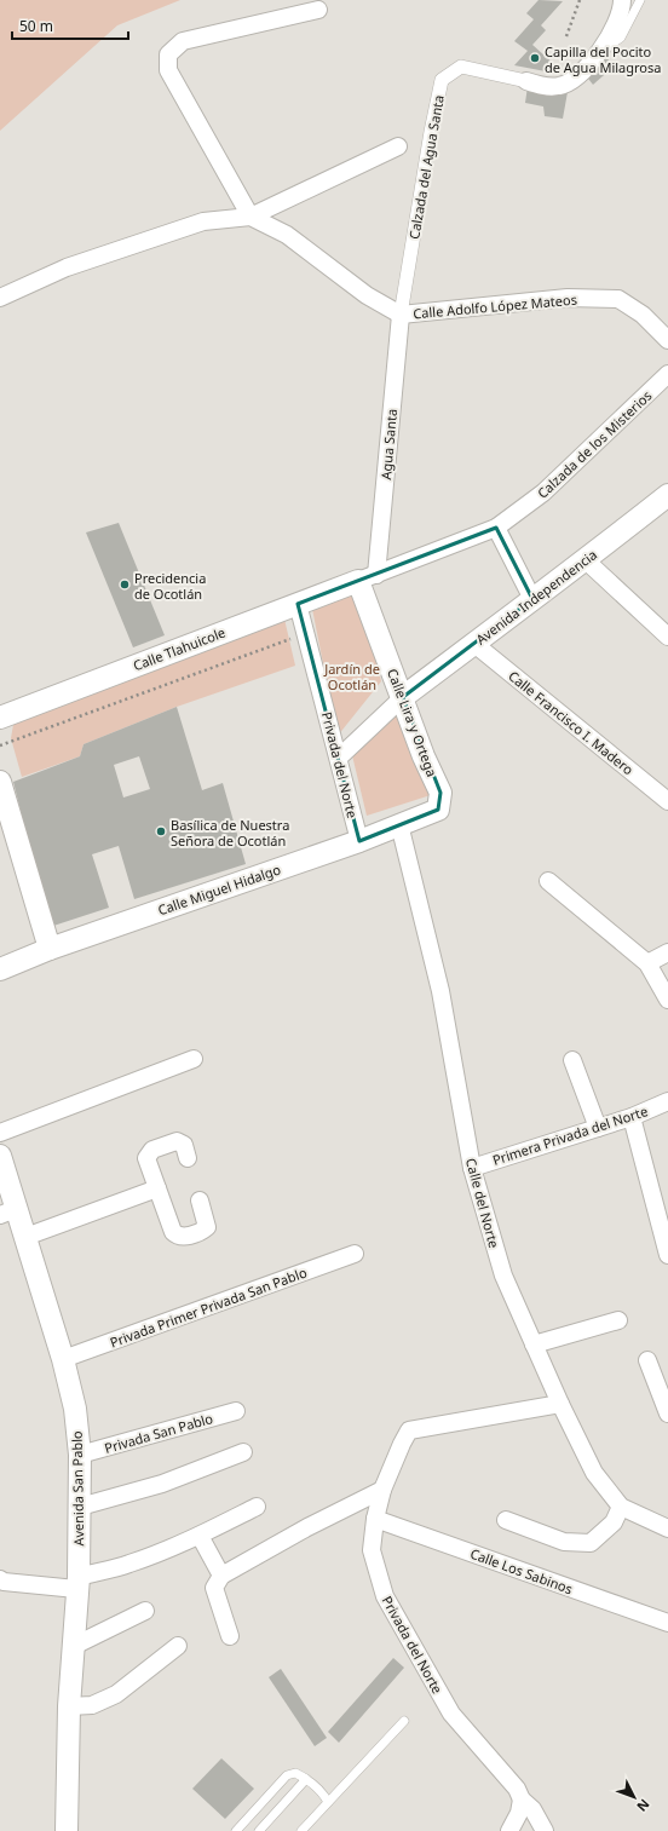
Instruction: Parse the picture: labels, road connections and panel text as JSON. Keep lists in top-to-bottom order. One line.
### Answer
{"streets":{"street":["Calzada del Agua Santa","Calle Adolfo López Mateos","Agua Santa","Calzada de los Misterios","Avenida Independencia","Calle Tlahuicole","Calle Lira y Ortega","Calle Francisco I. Madero","Privada del Norte","Calle Miguel Hidalgo","Primera Privada del Norte","Calle del Norte","Privada Primer Privada San Pablo","Privada San Pablo","Avenida San Pablo","Calle Los Sabinos"]},"crossings":[["Calzada del Agua Santa","Calle Adolfo López Mateos"],["Calzada del Agua Santa","Agua Santa"],["Calle Adolfo López Mateos","Agua Santa"],["Agua Santa","Calzada de los Misterios"],["Agua Santa","Calle Tlahuicole"],["Agua Santa","Calle Lira y Ortega"],["Calzada de los Misterios","Calle Tlahuicole"],["Calzada de los Misterios","Calle Lira y Ortega"],["Avenida Independencia","Calle Lira y Ortega"],["Avenida Independencia","Calle Francisco I. Madero"],["Calle Tlahuicole","Calle Lira y Ortega"],["Calle Tlahuicole","Privada del Norte"],["Calle Lira y Ortega","Calle Miguel Hidalgo"],["Privada del Norte","Calle Miguel Hidalgo"],["Privada del Norte","Calle del Norte"],["Privada del Norte","Calle Los Sabinos"],["Calle Miguel Hidalgo","Calle del Norte"],["Primera Privada del Norte","Calle del Norte"],["Privada Primer Privada San Pablo","Avenida San Pablo"],["Privada San Pablo","Avenida San Pablo"]],"parks":["Jardín de Ocotlán"],"places":["Capilla del Pocito de Agua Milagrosa","Precidencia de Ocotlán","Basílica de Nuestra Señora de Ocotlán"],"scale_bar":"50 m","north":"bottom right"}
